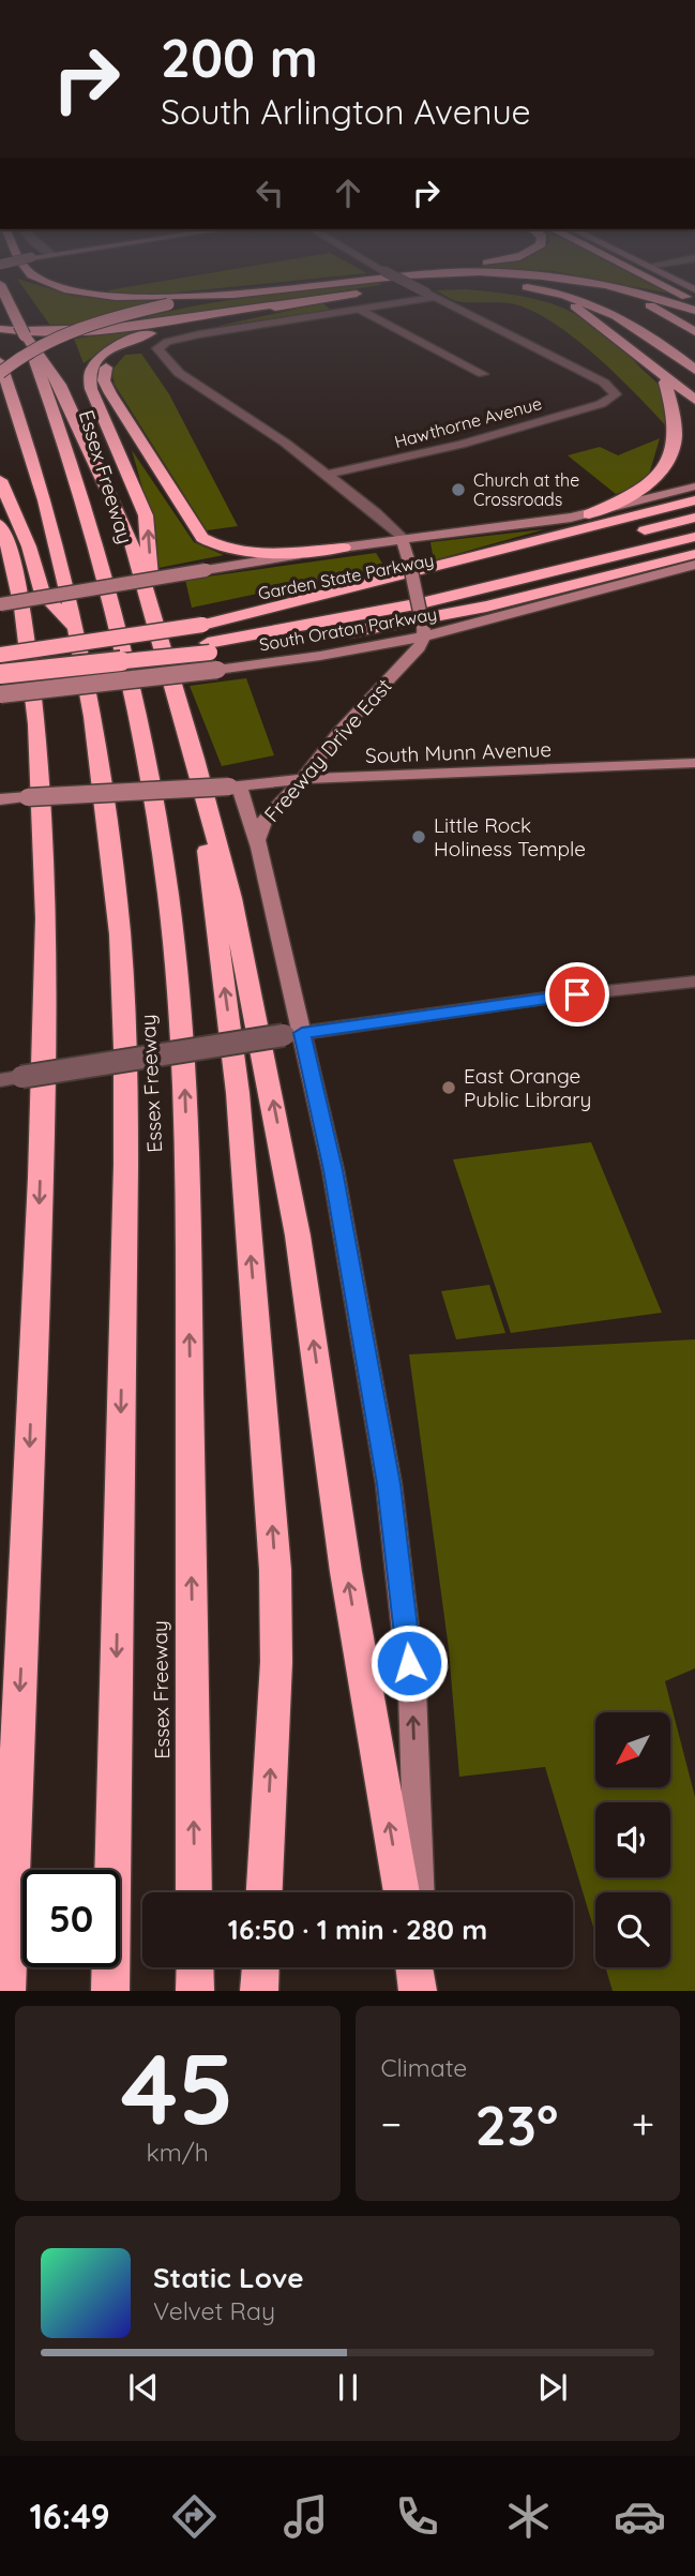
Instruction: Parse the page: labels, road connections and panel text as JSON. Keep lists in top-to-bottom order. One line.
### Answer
{"streets":{"highway":["Essex Freeway","Garden State Parkway"],"main road":["South Oraton Parkway","Freeway Drive East","South Munn Avenue"],"street":["Hawthorne Avenue"]},"crossings":[["Garden State Parkway","South Oraton Parkway"],["South Oraton Parkway","Freeway Drive East"],["Freeway Drive East","South Munn Avenue"]],"one_way":["Freeway Drive East"],"places":["Church at the Crossroads","Little Rock Holiness Temple","East Orange Public Library"],"north":"bottom left","page":{"turn":["200 m","South Arlington Avenue"],"limit":"50","trip":"16:50 · 1 min · 280 m","tile":[["45","km/h"],"Climate"],"heat":["−","23°","+"],"song":["Static Love","Velvet Ray"],"tabs":"16:49"}}
